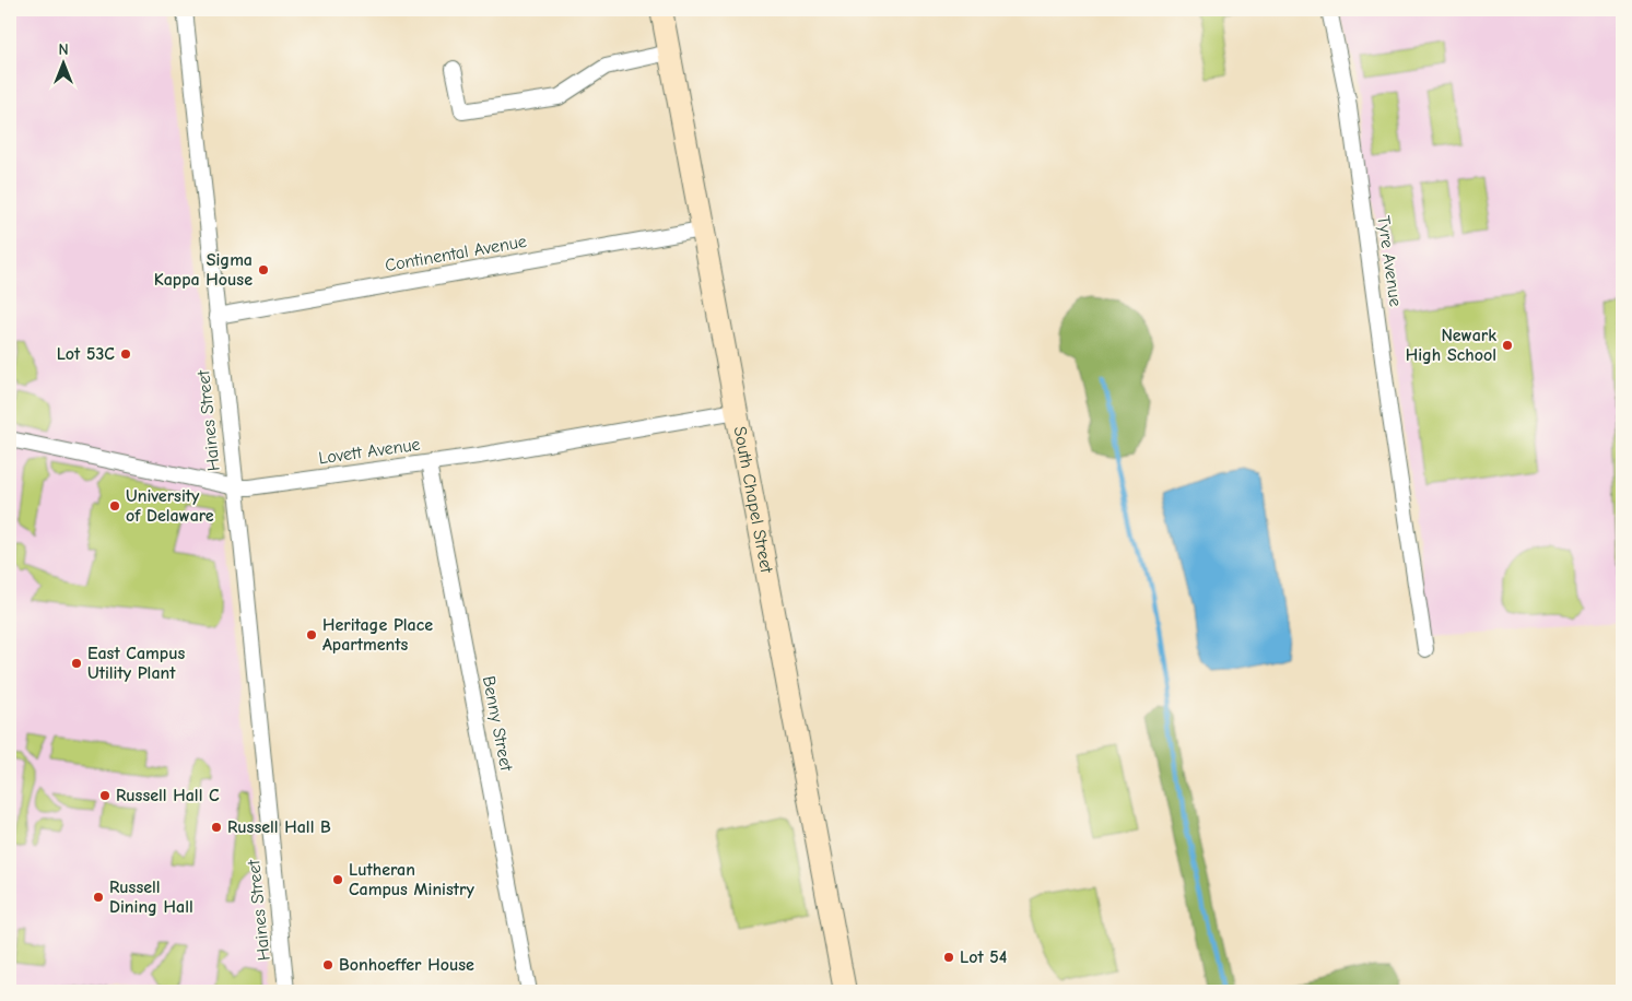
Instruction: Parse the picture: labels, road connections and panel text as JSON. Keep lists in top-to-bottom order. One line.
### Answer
{"streets":{"street":["Continental Avenue","Tyre Avenue","Haines Street","Lovett Avenue","South Chapel Street","Benny Street"]},"crossings":[["Continental Avenue","Haines Street"],["Continental Avenue","South Chapel Street"],["Haines Street","Lovett Avenue"],["Lovett Avenue","South Chapel Street"],["Lovett Avenue","Benny Street"]],"places":["Sigma Kappa House","Newark High School","Lot 53C","University of Delaware","Heritage Place Apartments","East Campus Utility Plant","Russell Hall C","Russell Hall B","Lutheran Campus Ministry","Russell Dining Hall","Lot 54","Bonhoeffer House"],"north":"top"}
